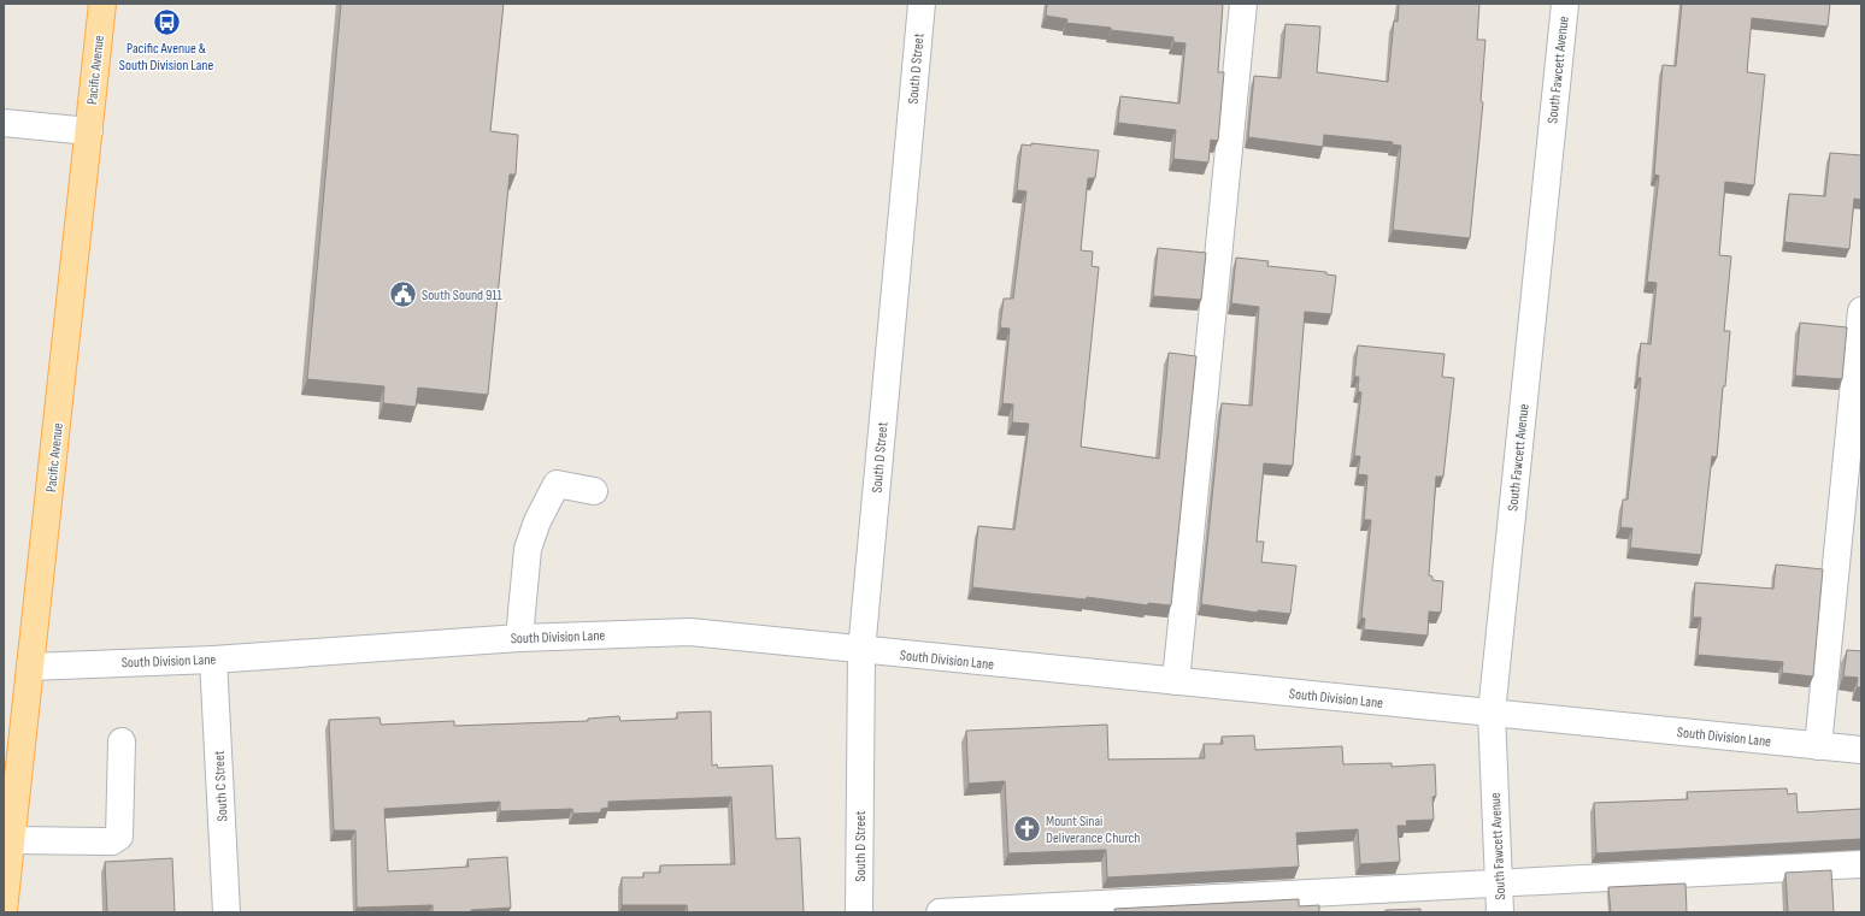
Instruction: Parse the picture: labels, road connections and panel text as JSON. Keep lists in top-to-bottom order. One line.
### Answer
{"streets":{"main road":["Pacific Avenue"],"street":["South D Street","South Fawcett Avenue","South Division Lane","South C Street"]},"crossings":[["South D Street","South Division Lane"],["Pacific Avenue","South Division Lane"],["South Fawcett Avenue","South Division Lane"],["South Division Lane","South C Street"]],"places":{"bus stop":["Pacific Avenue & South Division Lane"],"public building":["South Sound 911"],"church":["Mount Sinai Deliverance Church"]}}
